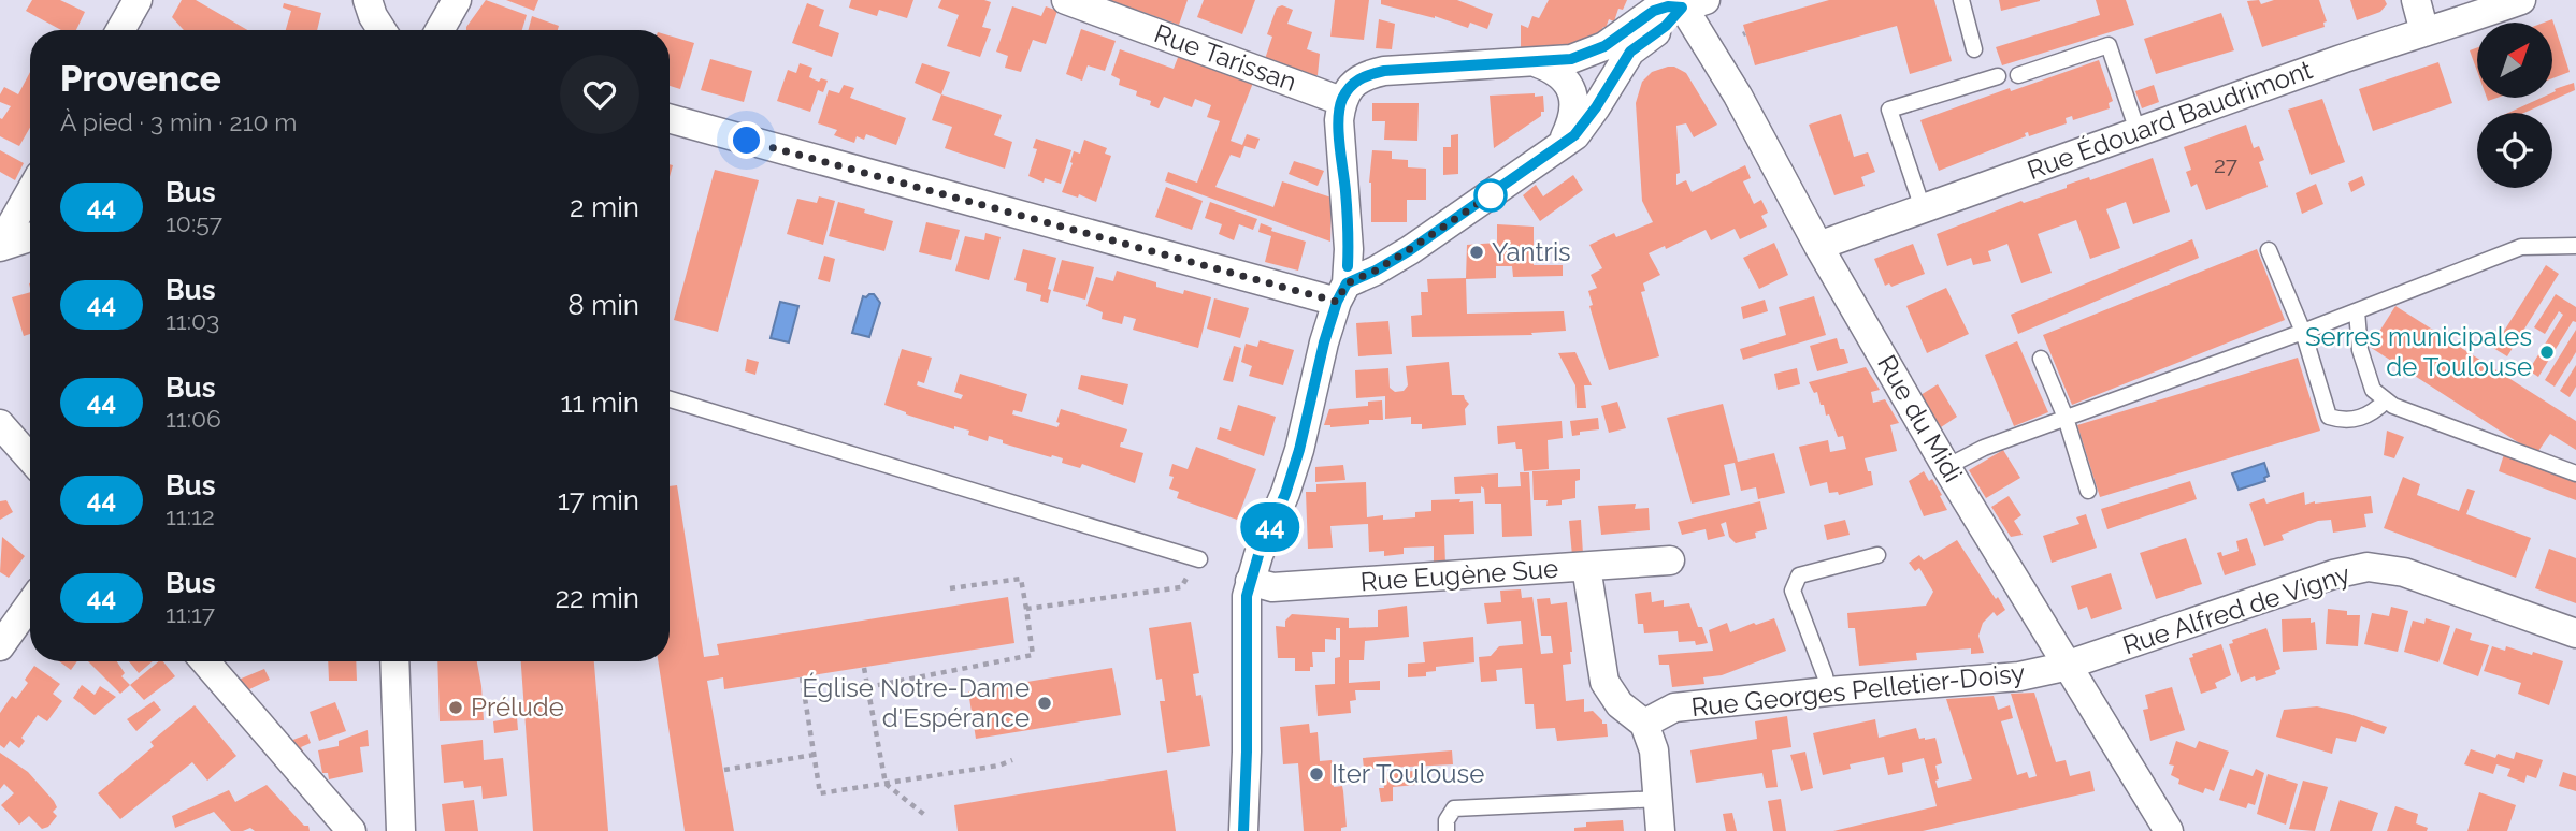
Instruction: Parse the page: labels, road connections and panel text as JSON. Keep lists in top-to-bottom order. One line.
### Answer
{"streets":{"street":["Rue Tarissan","Rue Édouard Baudrimont","Rue du Midi","Rue Eugène Sue","Rue Alfred de Vigny","Rue Georges Pelletier-Doisy"]},"crossings":[["Rue Édouard Baudrimont","Rue du Midi"],["Rue du Midi","Rue Alfred de Vigny"],["Rue du Midi","Rue Georges Pelletier-Doisy"],["Rue Alfred de Vigny","Rue Georges Pelletier-Doisy"]],"places":["Yantris","Serres municipales de Toulouse","Église Notre-Dame d'Espérance","Prélude","Iter Toulouse"],"lines":["bus line 44"],"house_numbers":["27"],"north":"top right","page":{"on_map":"44","heading":["Provence","À pied · 3 min · 210 m"],"list":[{"mark":"44","name":"Bus","note":"10:57","value":"2 min"},{"mark":"44","name":"Bus","note":"11:03","value":"8 min"},{"mark":"44","name":"Bus","note":"11:06","value":"11 min"},{"mark":"44","name":"Bus","note":"11:12","value":"17 min"},{"mark":"44","name":"Bus","note":"11:17","value":"22 min"}]}}
